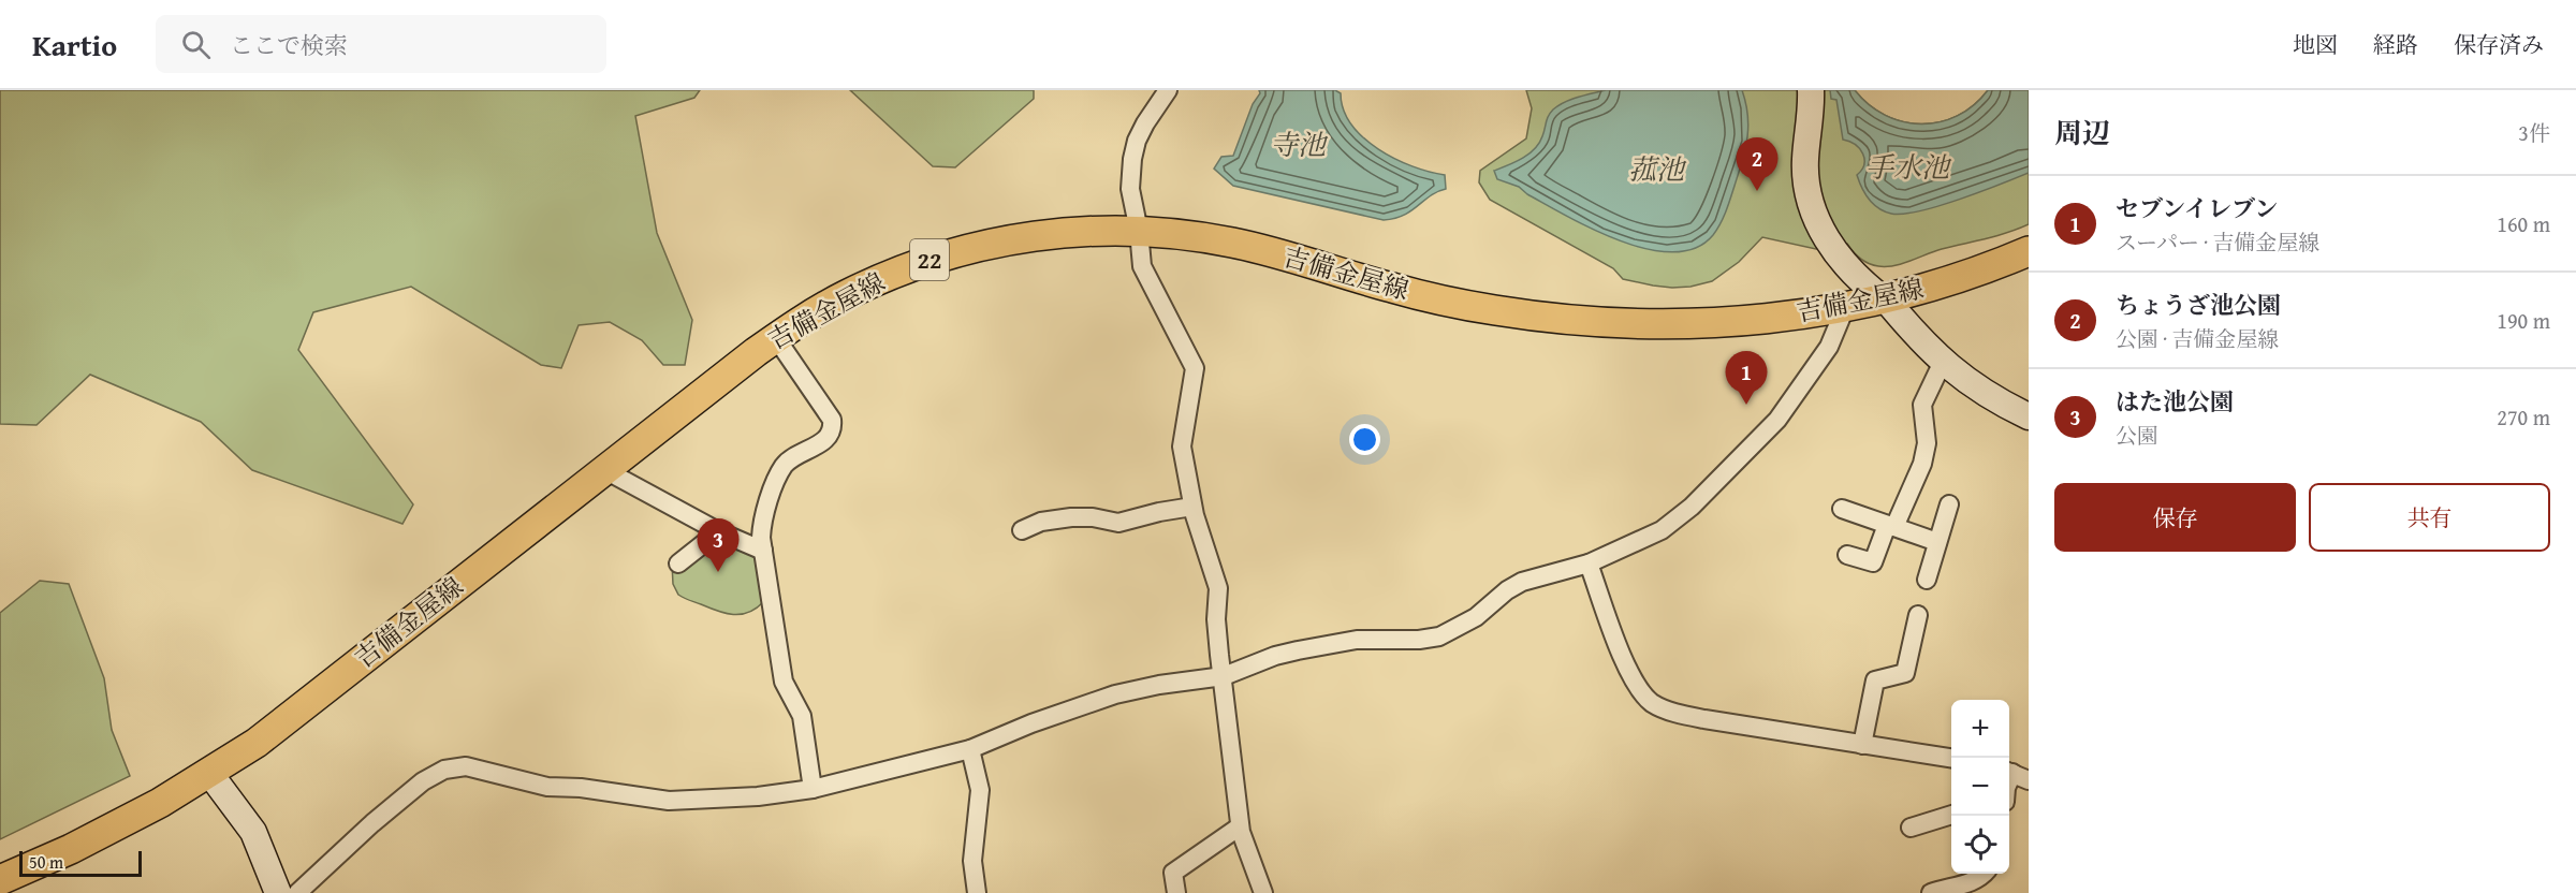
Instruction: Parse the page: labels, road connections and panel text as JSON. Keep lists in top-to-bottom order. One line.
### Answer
{"streets":{"main road":["22","吉備金屋線"]},"water":["寺池","手水池","菰池"],"scale_bar":"50 m","page":{"header":"Kartio","search":"ここで検索","nav":["地図","経路","保存済み"],"heading":["周辺","3件"],"pins":["2","1","3"],"list":[{"mark":"1","name":"セブンイレブン","note":"スーパー · 吉備金屋線","value":"160 m"},{"mark":"2","name":"ちょうざ池公園","note":"公園 · 吉備金屋線","value":"190 m"},{"mark":"3","name":"はた池公園","note":"公園","value":"270 m"}],"buttons":["保存","共有"],"map_buttons":["+","−"],"scale":"50 m"}}
